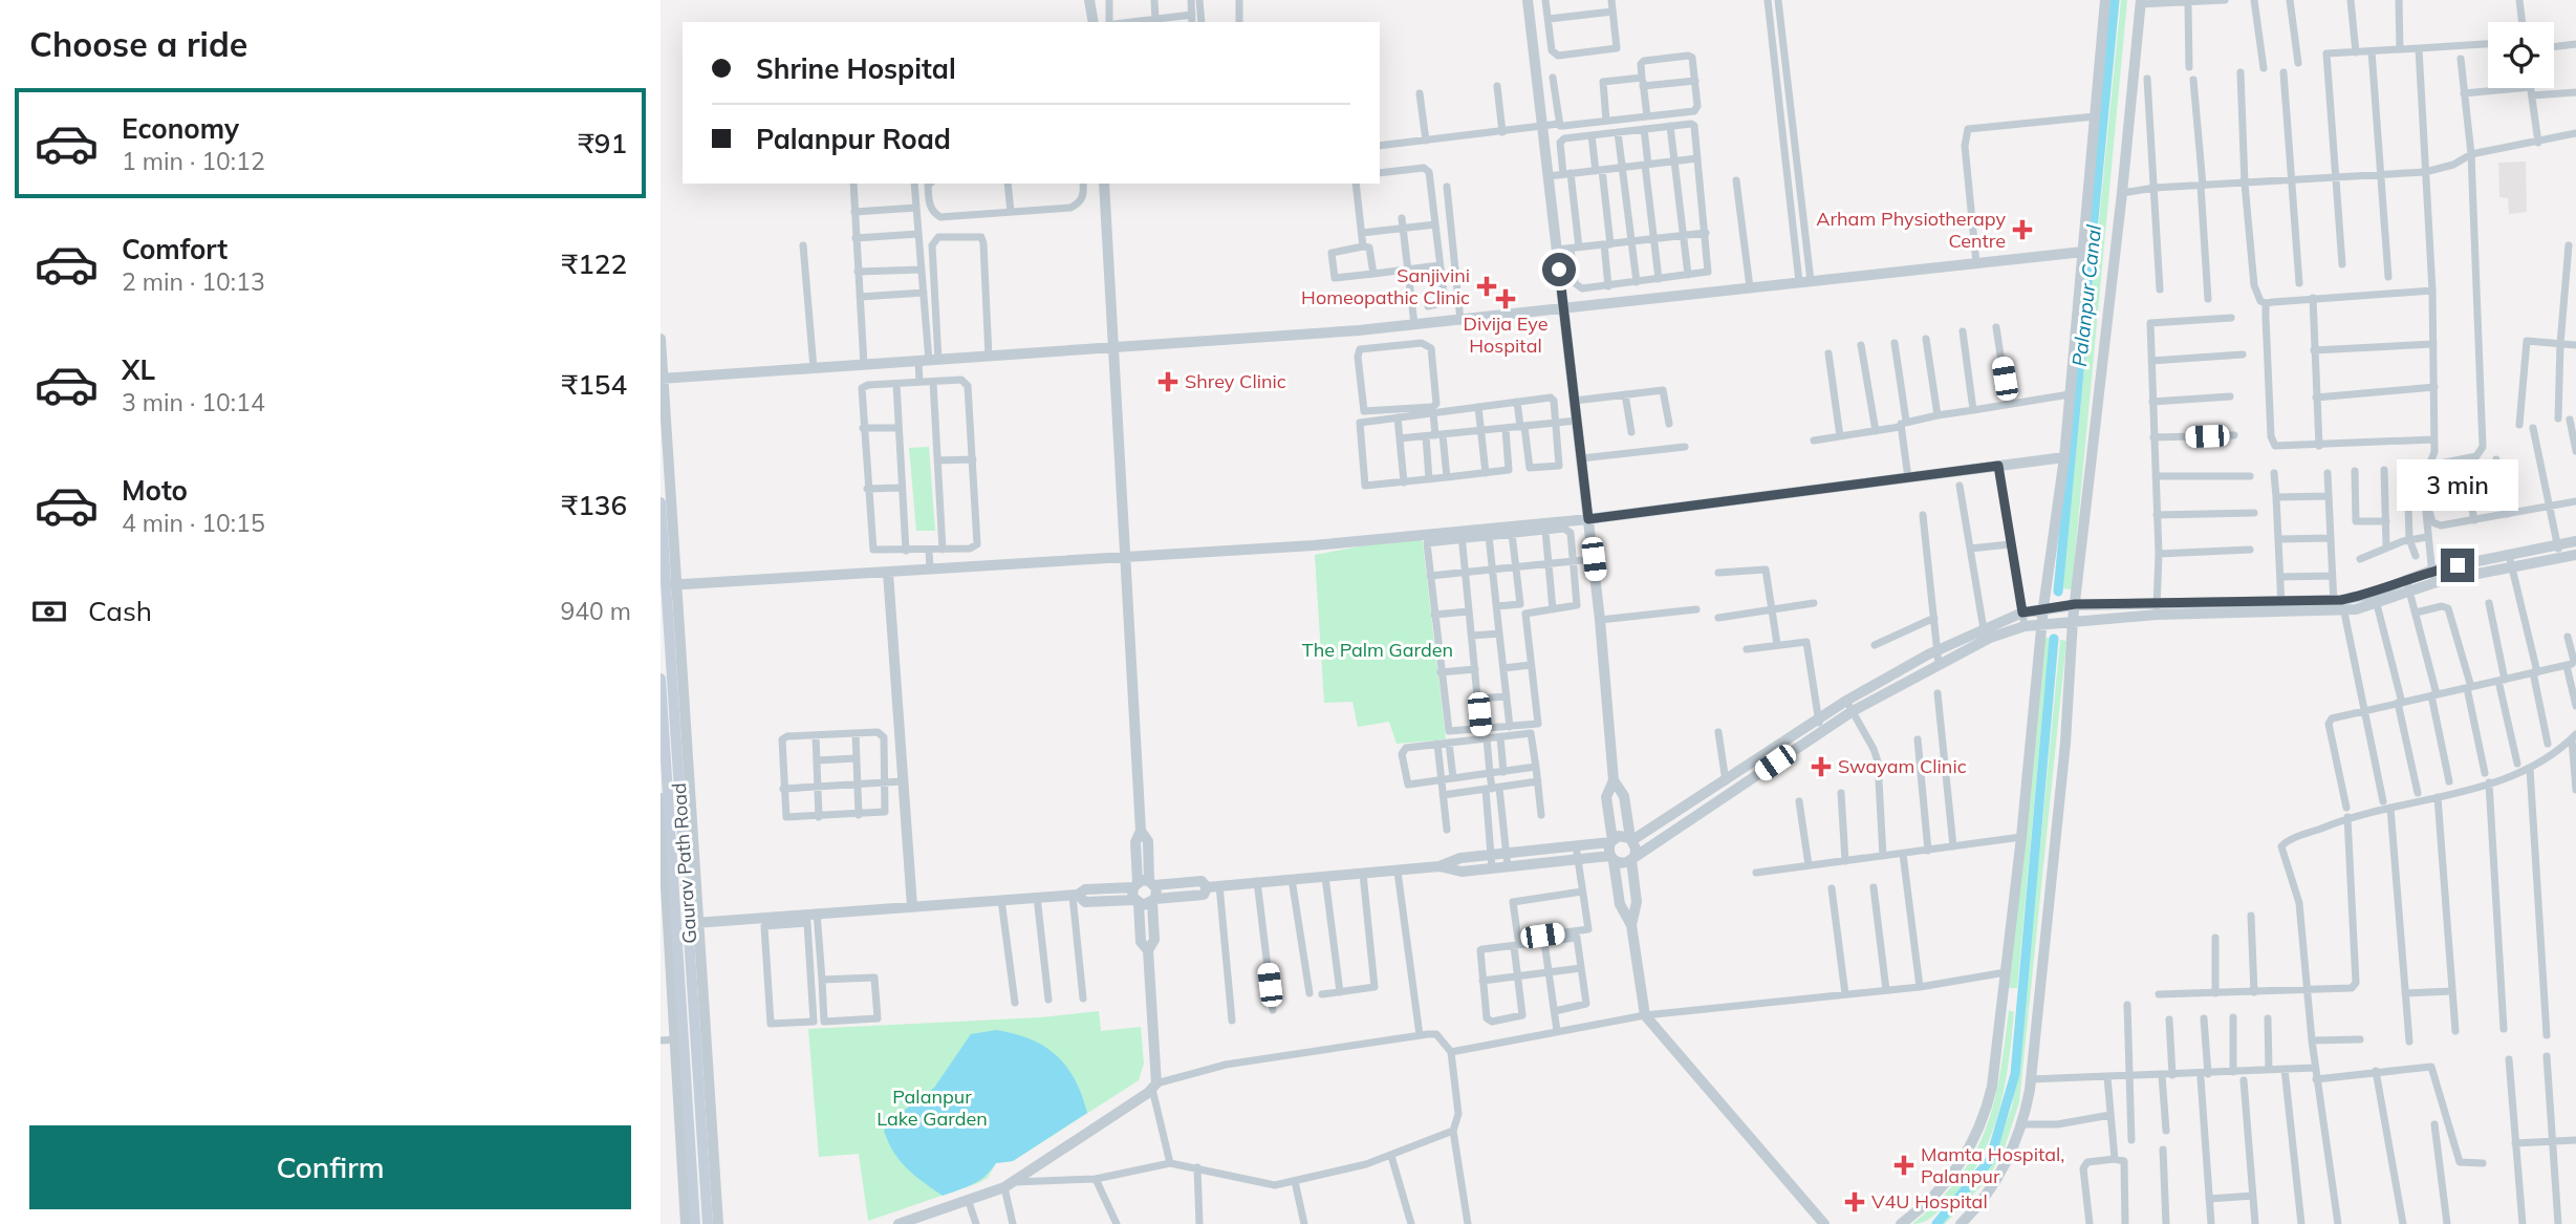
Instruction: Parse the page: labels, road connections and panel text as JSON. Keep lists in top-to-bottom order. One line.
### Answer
{"streets":{"main road":["Gaurav Path Road"]},"water":["Palanpur Canal"],"parks":["The Palm Garden","Palanpur Lake Garden"],"places":{"health":["Arham Physiotherapy Centre","Sanjivini Homeopathic Clinic","Divija Eye Hospital","Shrey Clinic","Swayam Clinic","Mamta Hospital, Palanpur","V4U Hospital"]},"page":{"heading":"Choose a ride","banner":["Shrine Hospital","Palanpur Road"],"list":[{"name":"Economy","note":"1 min · 10:12","value":"₹91"},{"name":"Comfort","note":"2 min · 10:13","value":"₹122"},{"name":"XL","note":"3 min · 10:14","value":"₹154"},{"name":"Moto","note":"4 min · 10:15","value":"₹136"}],"bubble":"3 min","pay":["Cash","940 m"],"buttons":"Confirm"}}
